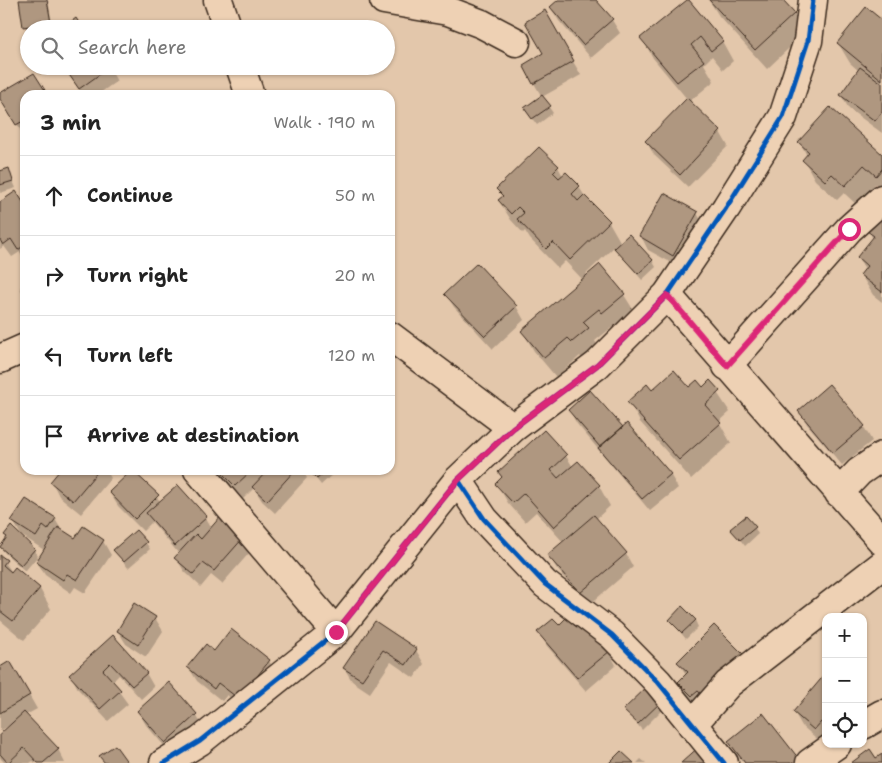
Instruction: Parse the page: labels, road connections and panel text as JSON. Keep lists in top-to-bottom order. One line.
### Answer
{"page":{"search":"Search here","heading":["3 min","Walk · 190 m"],"list":[["Continue","50 m"],["Turn right","20 m"],["Turn left","120 m"],"Arrive at destination"],"map_buttons":["+","−"]}}
